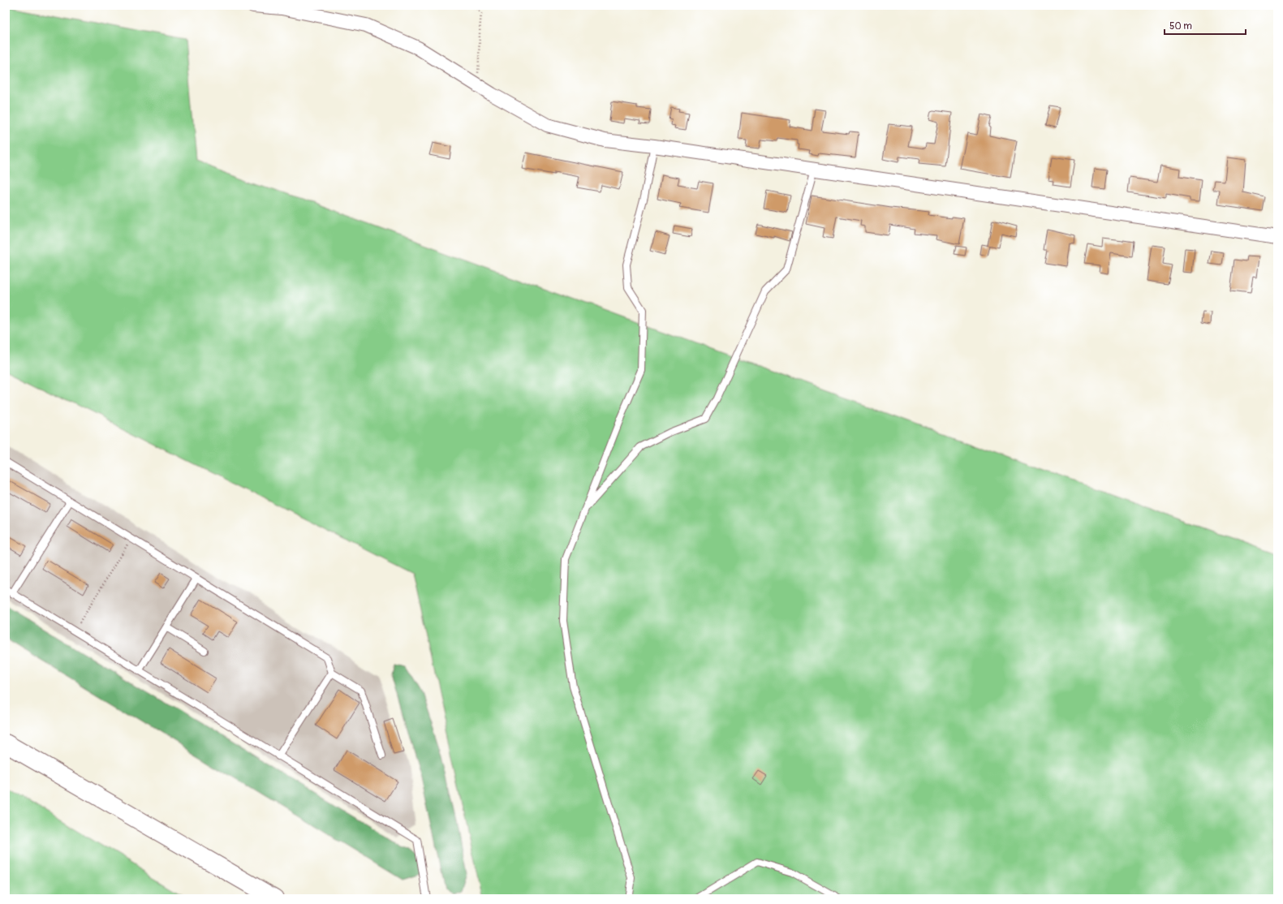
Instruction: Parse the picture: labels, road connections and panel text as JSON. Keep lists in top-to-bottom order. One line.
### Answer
{"scale_bar":"50 m"}
